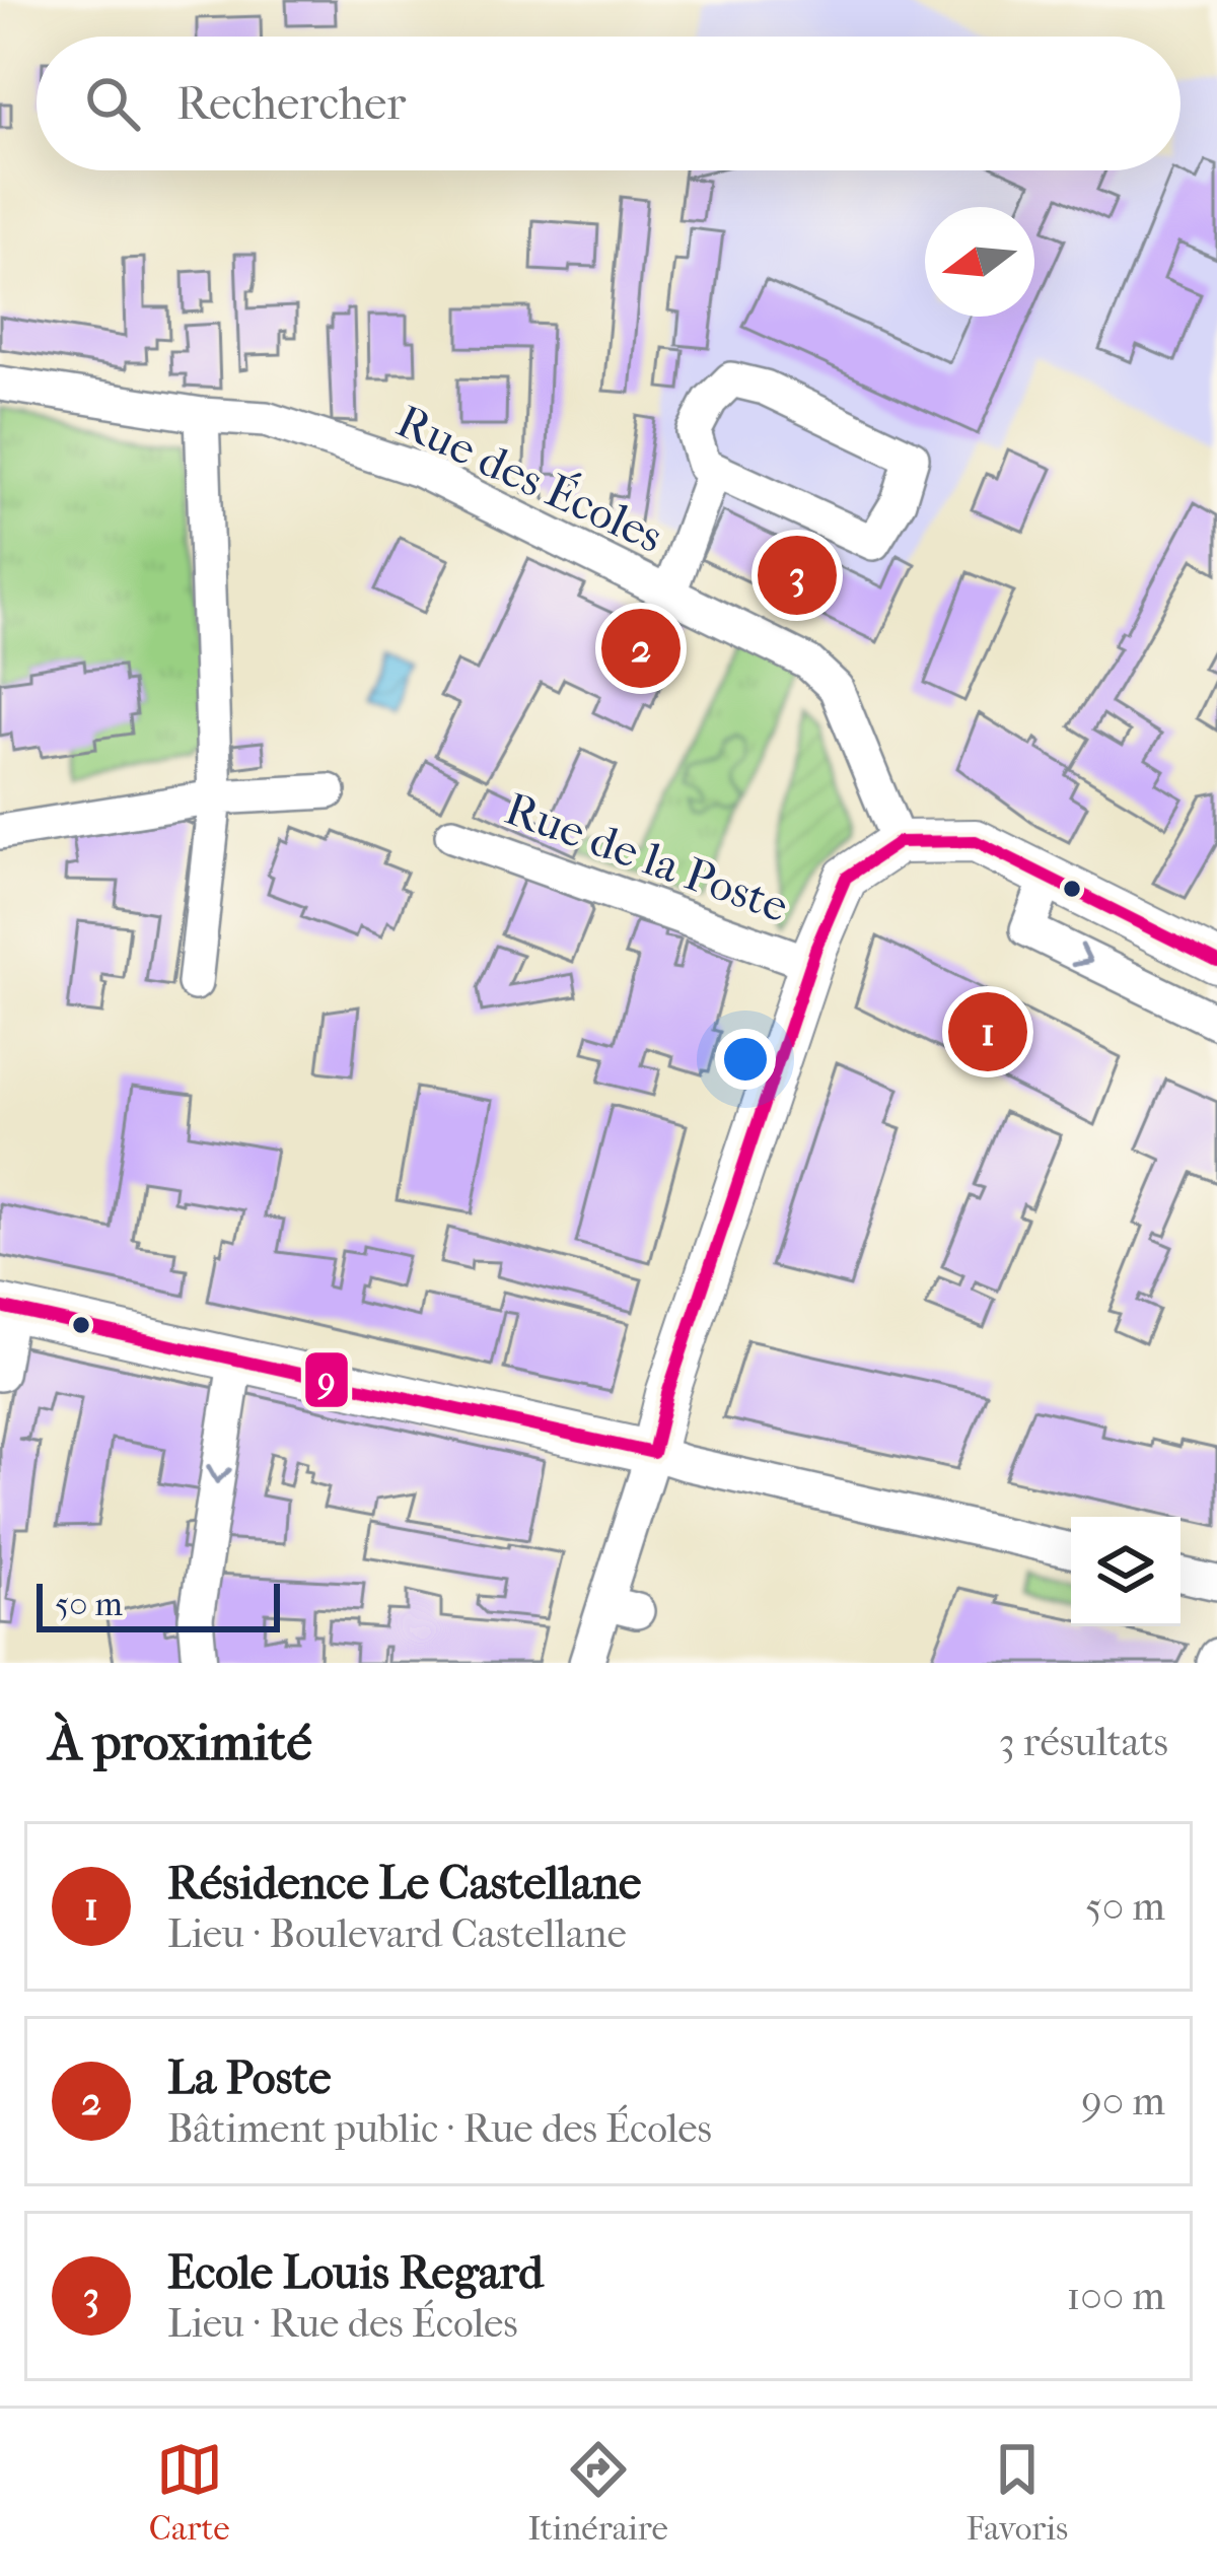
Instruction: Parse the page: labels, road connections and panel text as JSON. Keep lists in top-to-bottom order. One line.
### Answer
{"streets":{"street":["Rue des Écoles","Rue de la Poste"]},"lines":["transit line 9"],"scale_bar":"50 m","north":"left","page":{"search":"Rechercher","pins":["3","2","1"],"scale":"50 m","heading":["À proximité","3 résultats"],"list":[{"mark":"1","name":"Résidence Le Castellane","note":"Lieu · Boulevard Castellane","value":"50 m"},{"mark":"2","name":"La Poste","note":"Bâtiment public · Rue des Écoles","value":"90 m"},{"mark":"3","name":"Ecole Louis Regard","note":"Lieu · Rue des Écoles","value":"100 m"}],"nav":["Carte","Itinéraire","Favoris"]}}
